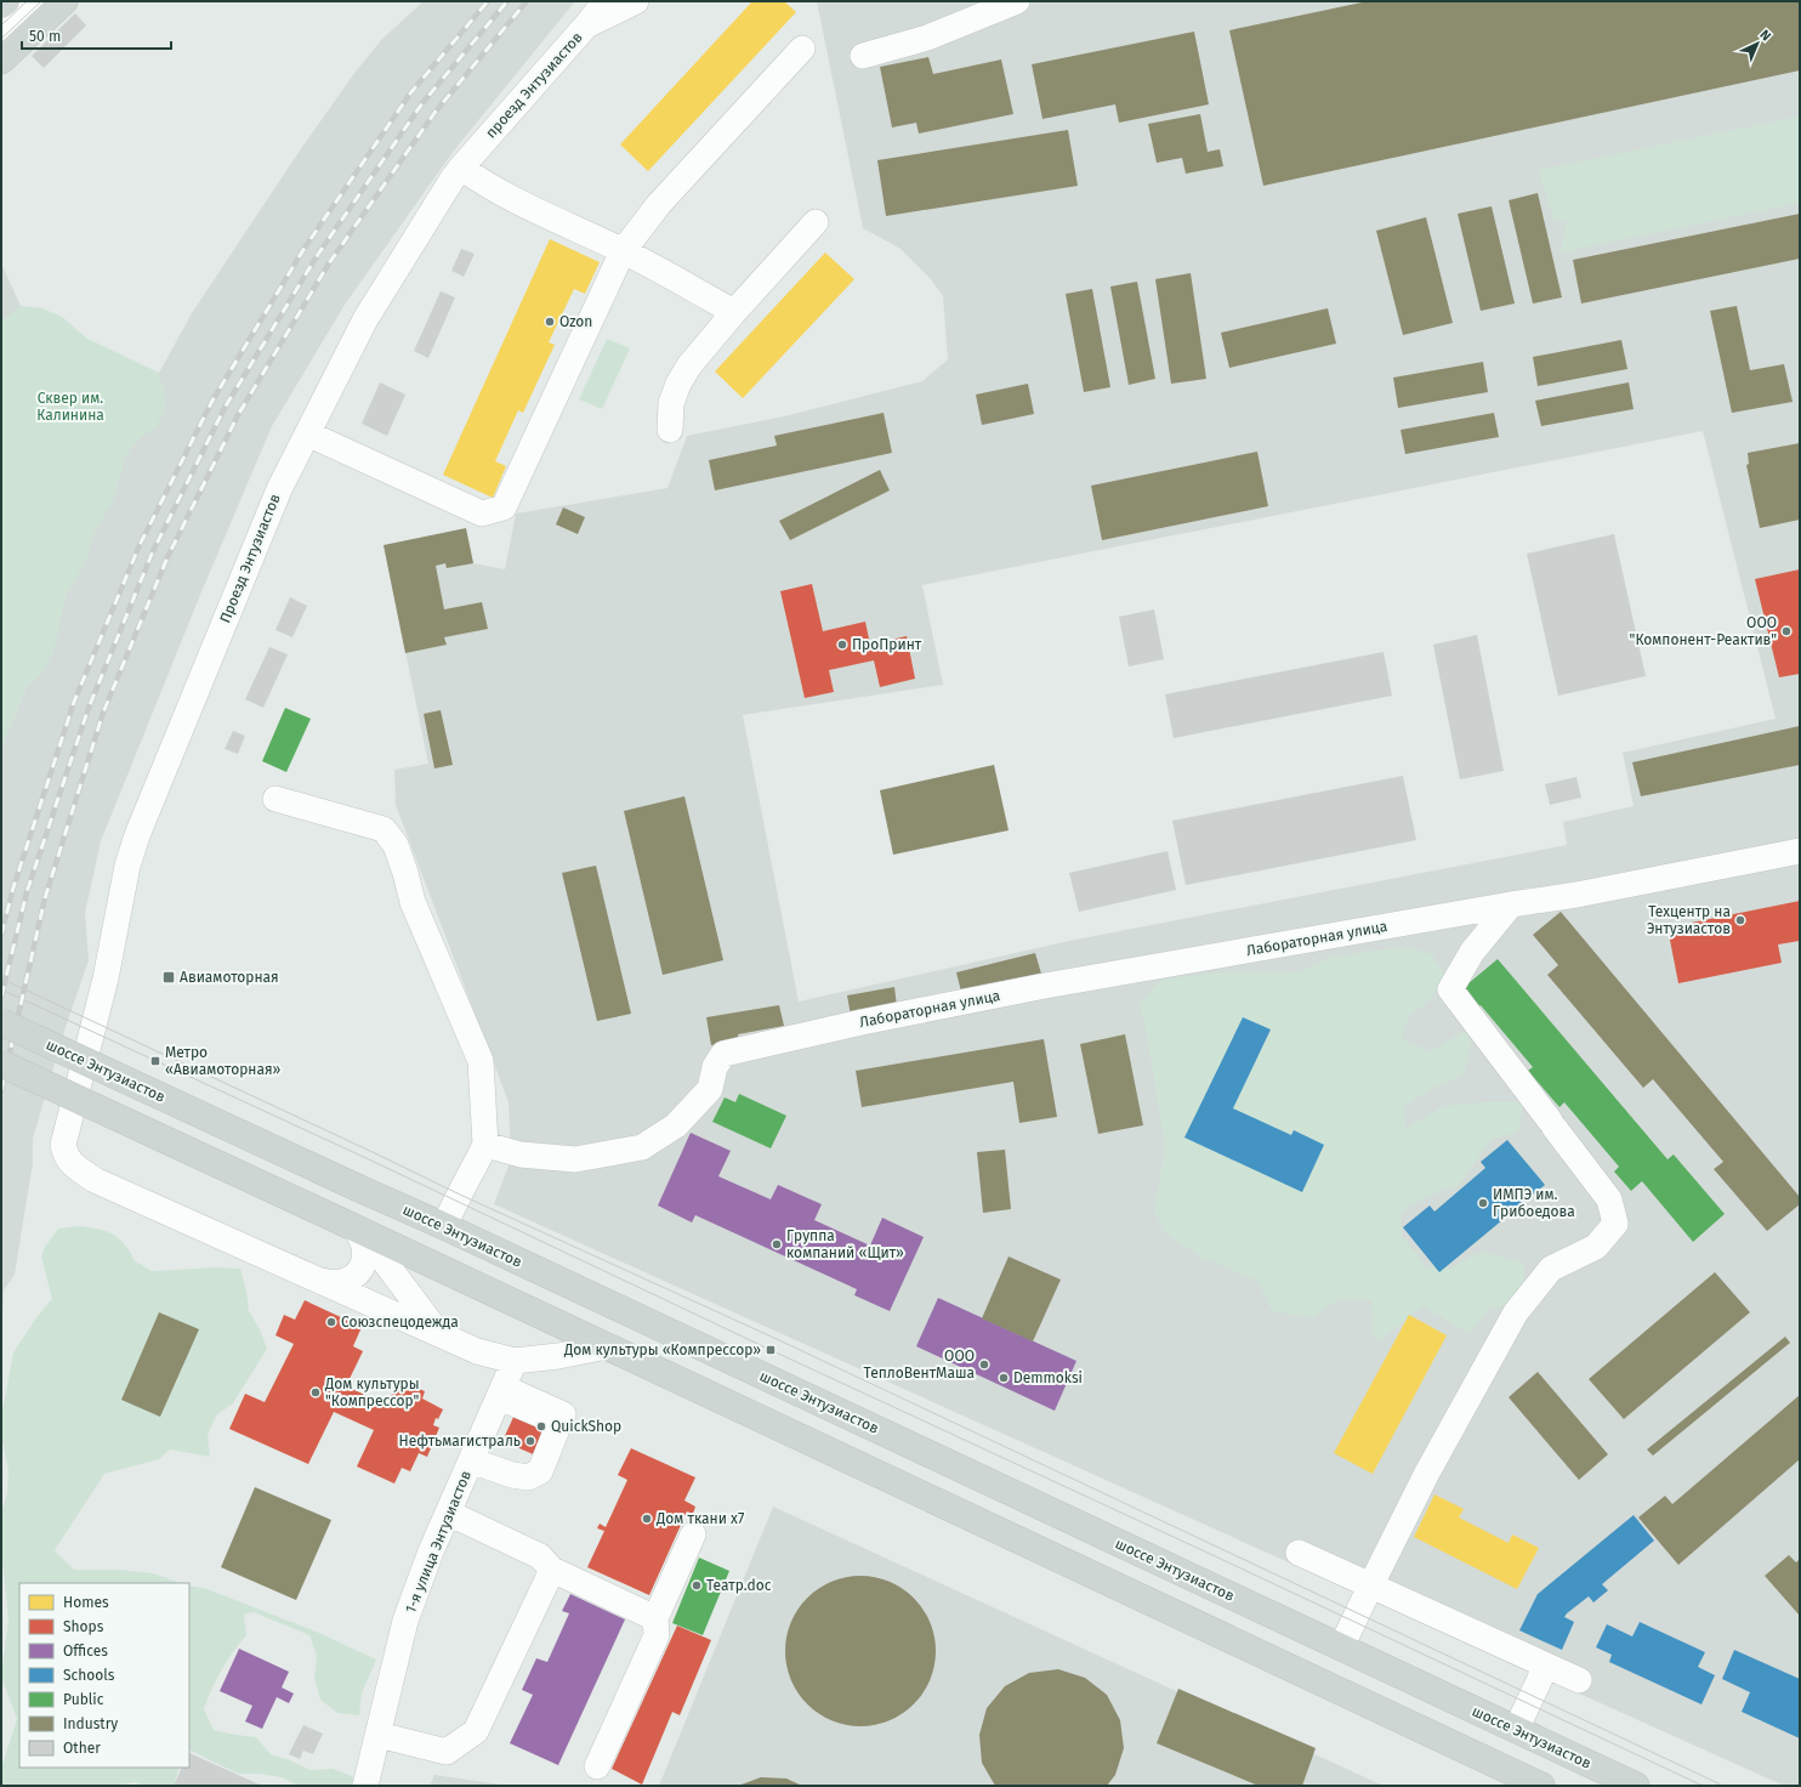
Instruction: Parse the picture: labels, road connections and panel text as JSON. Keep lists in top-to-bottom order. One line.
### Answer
{"streets":{"main road":["шоссе Энтузиастов"],"street":["проезд Энтузиастов","Проезд Энтузиастов","Лабораторная улица","1-я улица Энтузиастов"]},"crossings":[["проезд Энтузиастов","Проезд Энтузиастов"],["Проезд Энтузиастов","1-я улица Энтузиастов"]],"parks":["Сквер им. Калинина"],"places":{"other":["Ozon","ООО \"Компонент-Реактив\"","ПроПринт","Техцентр на Энтузиастов","ИМПЭ им. Грибоедова","Группа компаний «Щит»","Союзспецодежда","ООО ТеплоВентМаша","Demmoksi","Дом культуры \"Компрессор\"","QuickShop","Нефтьмагистраль","Дом ткани x7","Театр.doc"],"transit":["Авиамоторная","Метро «Авиамоторная»","Дом культуры «Компрессор»"]},"legend":["Homes","Shops","Offices","Schools","Public","Industry","Other"],"scale_bar":"50 m","north":"top right"}
